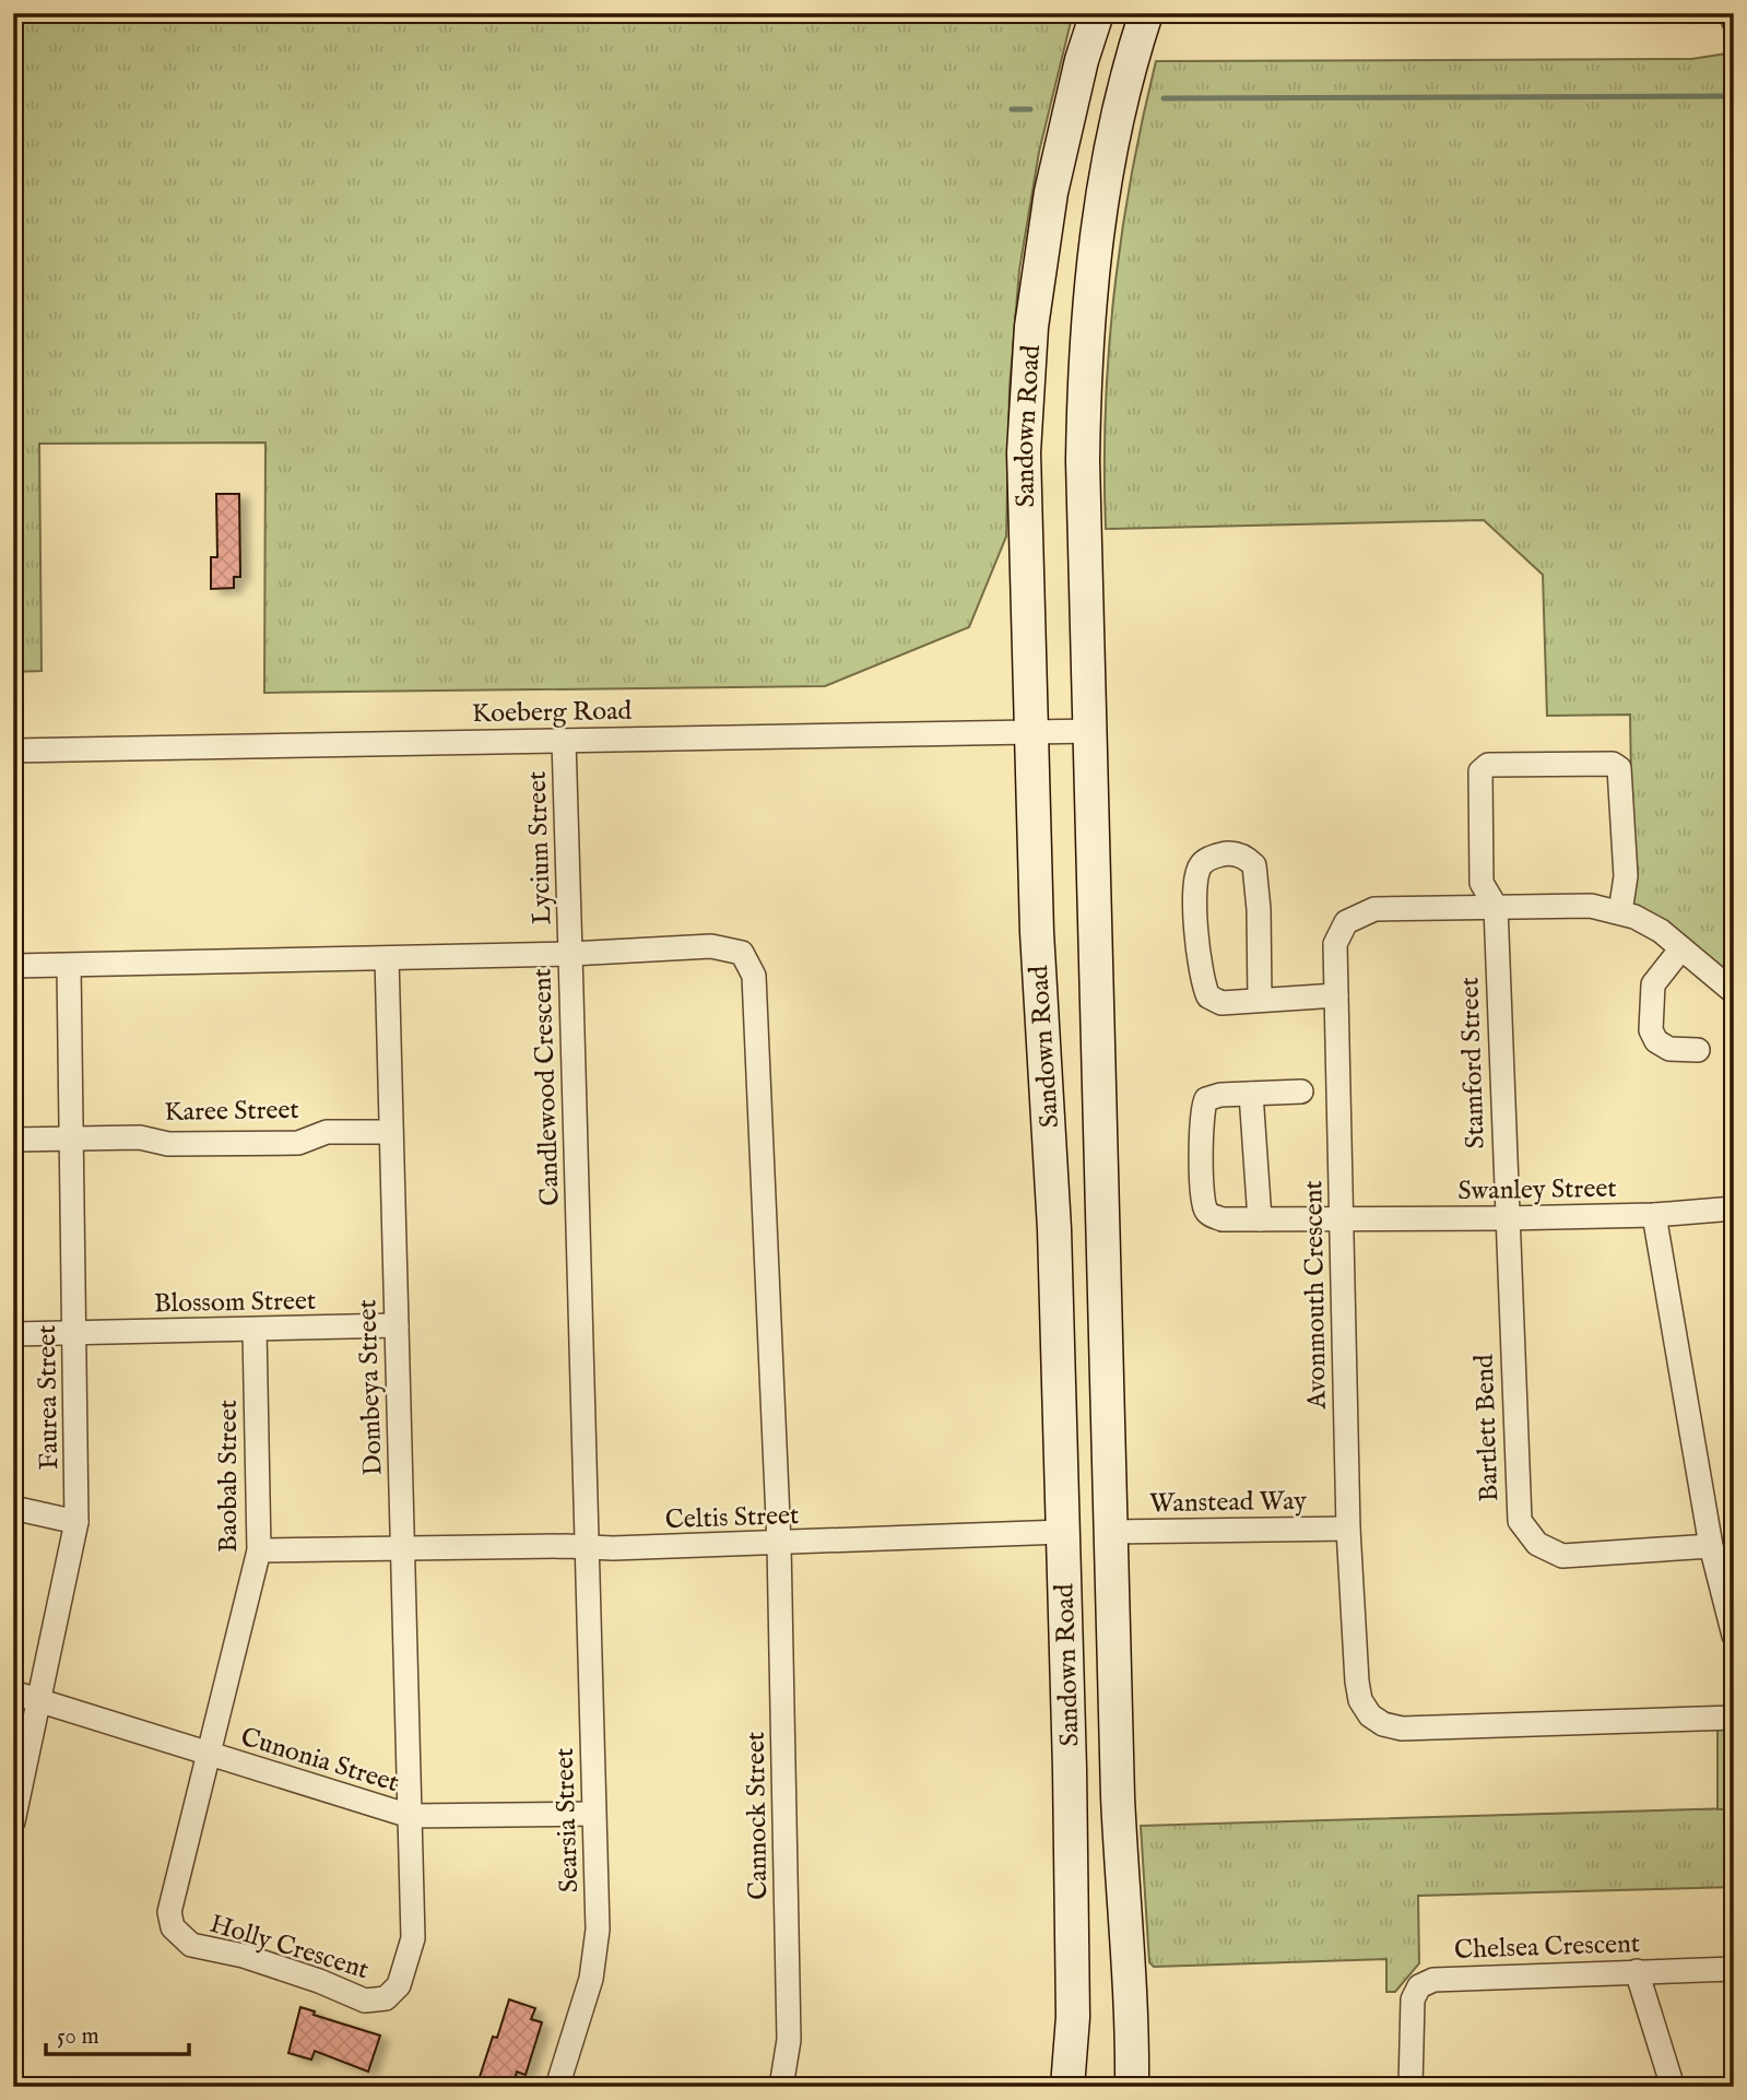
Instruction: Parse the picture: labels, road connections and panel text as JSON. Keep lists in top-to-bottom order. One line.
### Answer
{"streets":{"main road":["Sandown Road"],"street":["Koeberg Road","Lycium Street","Stamford Street","Candlewood Crescent","Karee Street","Swanley Street","Avonmouth Crescent","Blossom Street","Dombeya Street","Faurea Street","Bartlett Bend","Baobab Street","Wanstead Way","Celtis Street","Cunonia Street","Cannock Street","Searsia Street","Holly Crescent","Chelsea Crescent"]},"crossings":[["Sandown Road","Koeberg Road"],["Sandown Road","Wanstead Way"],["Sandown Road","Celtis Street"],["Koeberg Road","Lycium Street"],["Lycium Street","Candlewood Crescent"],["Lycium Street","Cannock Street"],["Stamford Street","Swanley Street"],["Stamford Street","Avonmouth Crescent"],["Stamford Street","Bartlett Bend"],["Candlewood Crescent","Dombeya Street"],["Candlewood Crescent","Faurea Street"],["Candlewood Crescent","Celtis Street"],["Candlewood Crescent","Cannock Street"],["Candlewood Crescent","Searsia Street"],["Karee Street","Dombeya Street"],["Karee Street","Faurea Street"],["Swanley Street","Avonmouth Crescent"],["Swanley Street","Bartlett Bend"],["Avonmouth Crescent","Wanstead Way"],["Blossom Street","Dombeya Street"],["Blossom Street","Faurea Street"],["Blossom Street","Baobab Street"],["Dombeya Street","Celtis Street"],["Dombeya Street","Cunonia Street"],["Dombeya Street","Holly Crescent"],["Faurea Street","Cunonia Street"],["Baobab Street","Celtis Street"],["Baobab Street","Cunonia Street"],["Baobab Street","Holly Crescent"],["Celtis Street","Cannock Street"],["Celtis Street","Searsia Street"],["Cunonia Street","Searsia Street"],["Cunonia Street","Holly Crescent"]],"scale_bar":"50 m"}
